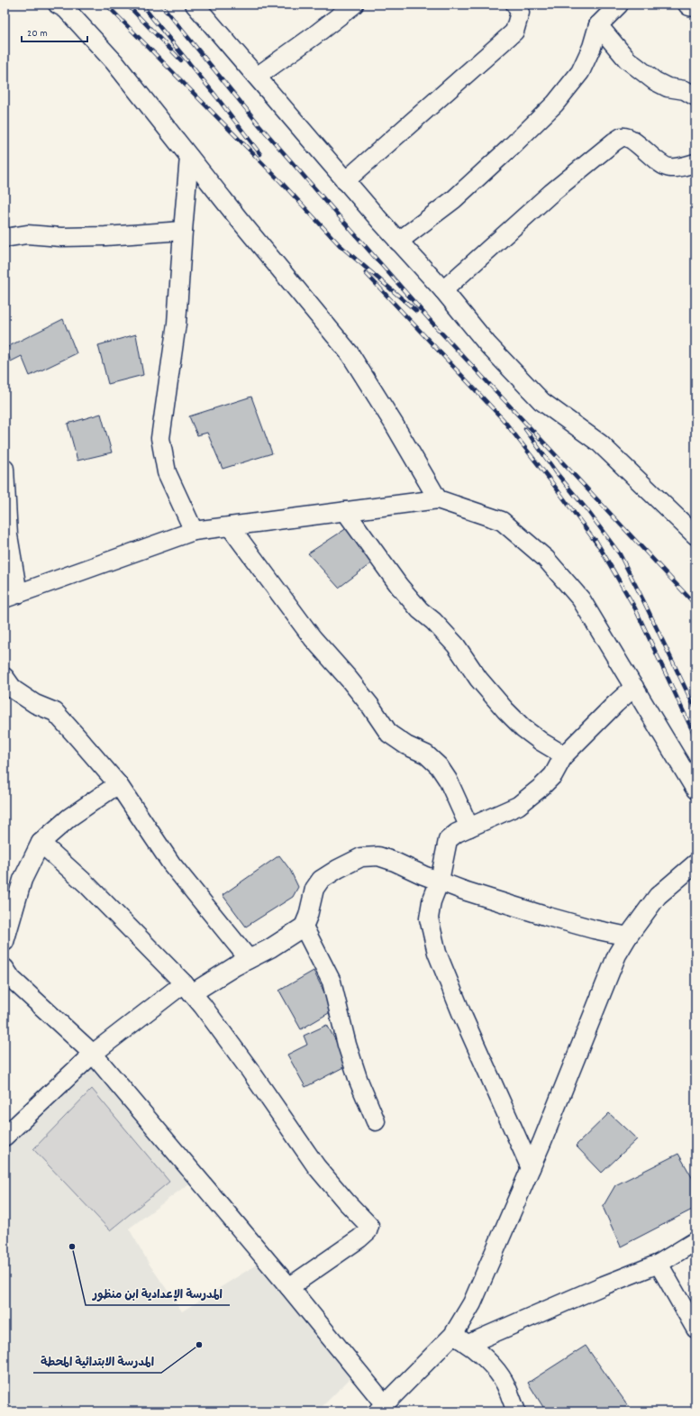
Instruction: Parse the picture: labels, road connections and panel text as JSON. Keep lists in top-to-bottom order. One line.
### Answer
{"places":["المدرسة الإعدادية ابن منظور","المدرسة الابتدائية المحطة"],"scale_bar":"20 m"}
